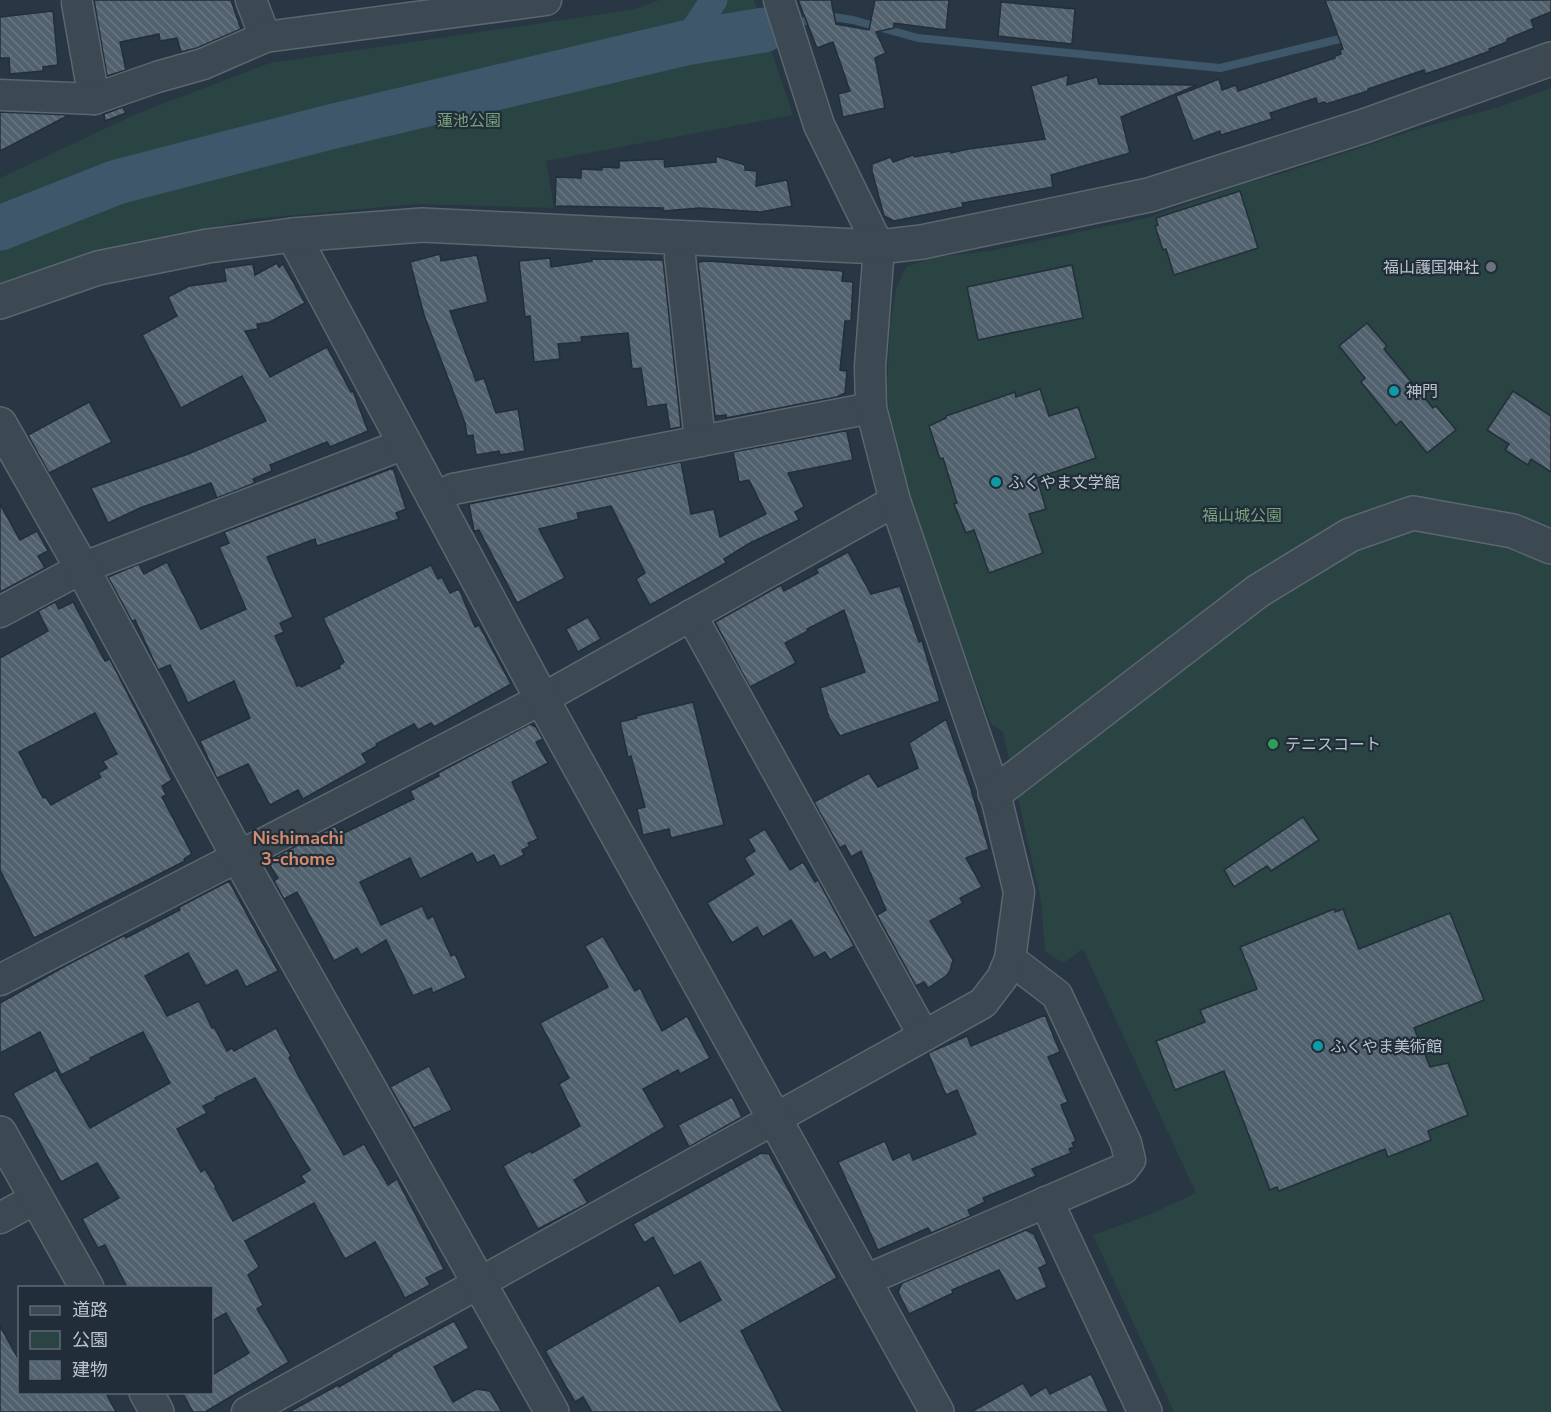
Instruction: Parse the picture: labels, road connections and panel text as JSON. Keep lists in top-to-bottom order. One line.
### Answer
{"districts":["Nishimachi 3-chome"],"parks":["蓮池公園","福山城公園"],"places":["福山護国神社","神門","ふくやま文学館","テニスコート","ふくやま美術館"],"legend":["道路","公園","建物"]}
